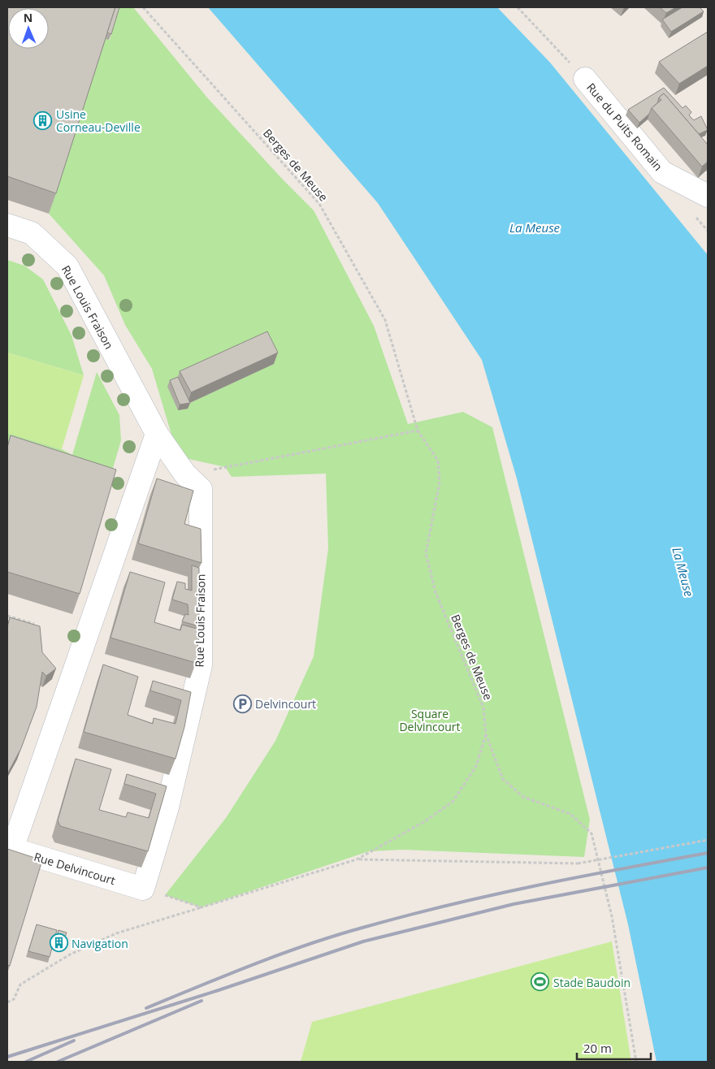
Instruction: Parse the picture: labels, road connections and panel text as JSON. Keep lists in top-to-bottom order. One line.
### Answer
{"streets":{"street":["Rue du Puits Romain","Rue Louis Fraison","Rue Delvincourt"],"path":["Berges de Meuse"]},"crossings":[["Rue Louis Fraison","Rue Delvincourt"]],"water":["La Meuse"],"parks":["Square Delvincourt"],"places":{"building":["Usine Corneau-Deville","Navigation"],"parking":["Delvincourt"],"sports":["Stade Baudoin"]},"scale_bar":"20 m","north":"top"}
